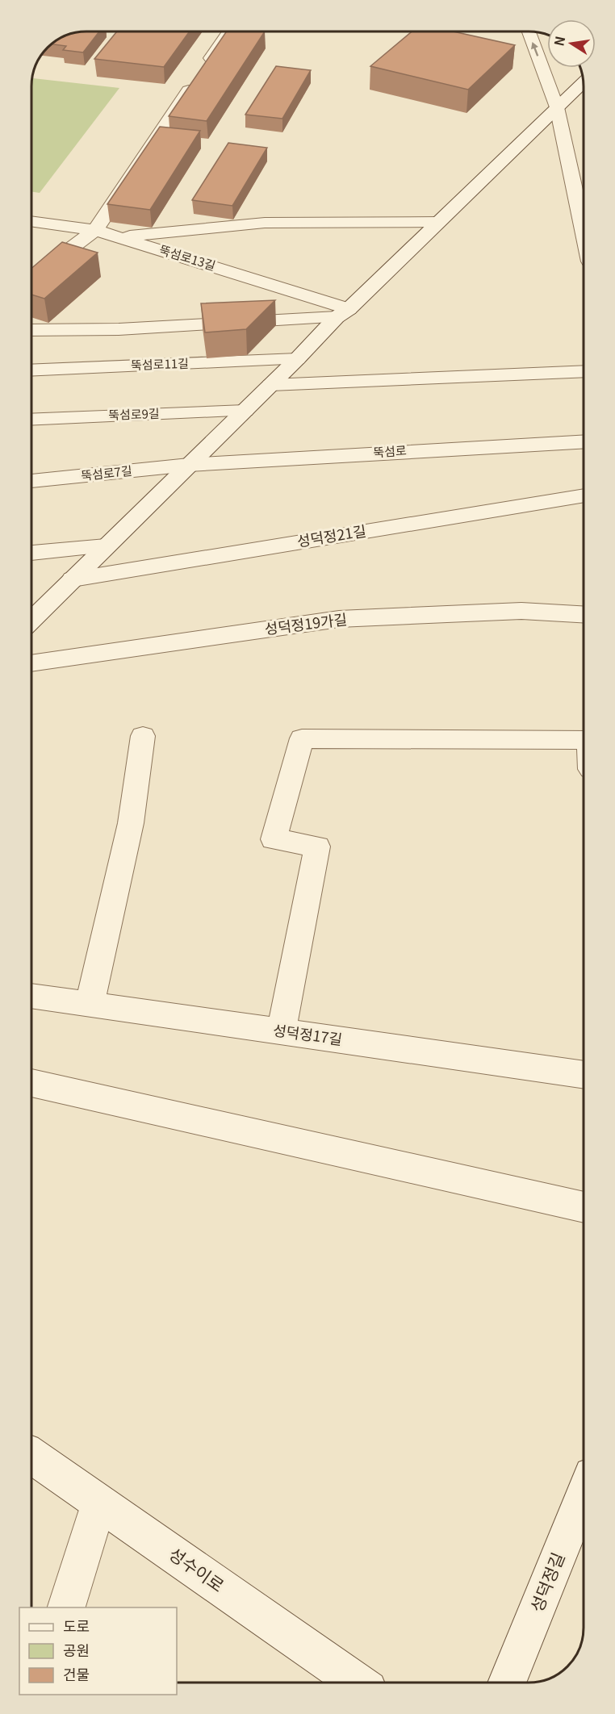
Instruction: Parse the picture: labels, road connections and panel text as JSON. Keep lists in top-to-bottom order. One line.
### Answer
{"streets":{"street":["뚝섬로13길","뚝섬로11길","뚝섬로9길","뚝섬로","뚝섬로7길","성덕정21길","성덕정19가길","성덕정17길","성수이로","성덕정길"]},"crossings":[["뚝섬로","뚝섬로7길"]],"legend":["도로","공원","건물"],"north":"left"}
